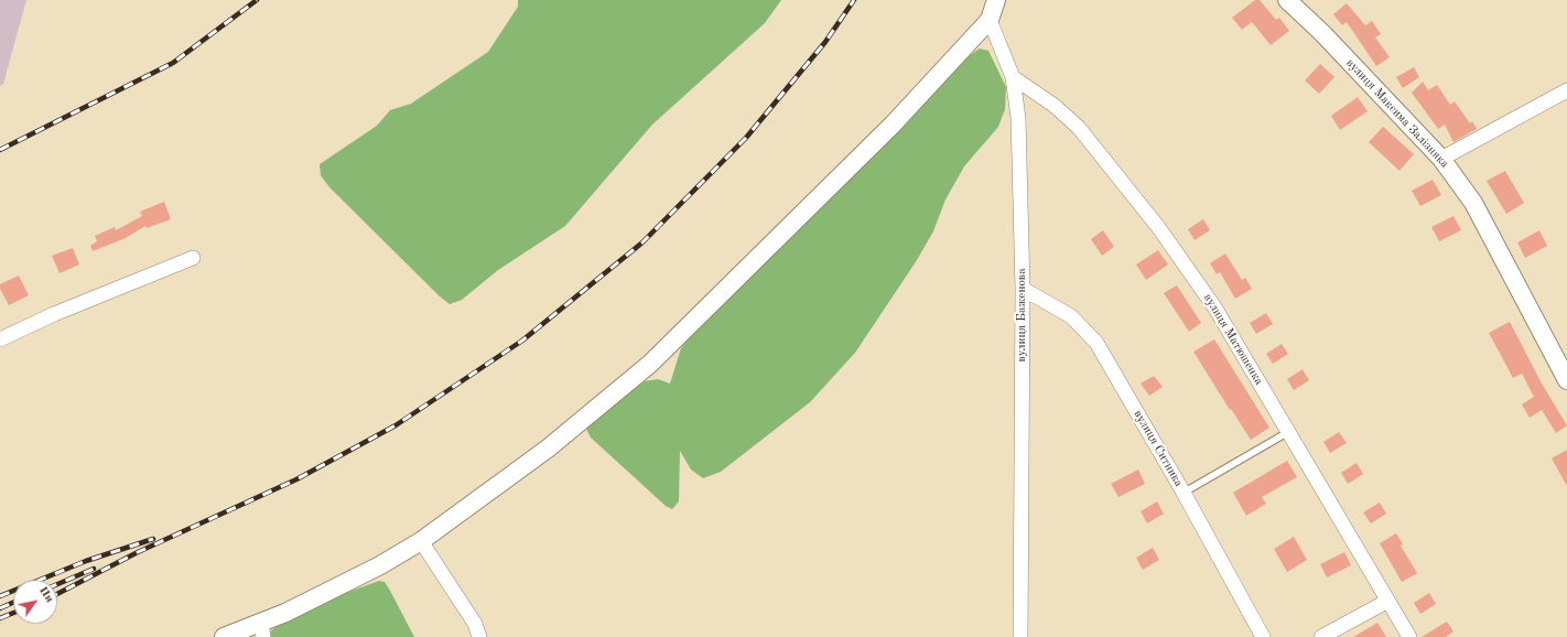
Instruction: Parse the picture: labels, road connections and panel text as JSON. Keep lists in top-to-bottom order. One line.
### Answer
{"streets":{"street":["вулиця Максима Залізняка","вулиця Баженова","вулиця Матюшенка","вулиця Ситника"]},"crossings":[["вулиця Баженова","вулиця Матюшенка"],["вулиця Баженова","вулиця Ситника"]],"north":"top right"}
